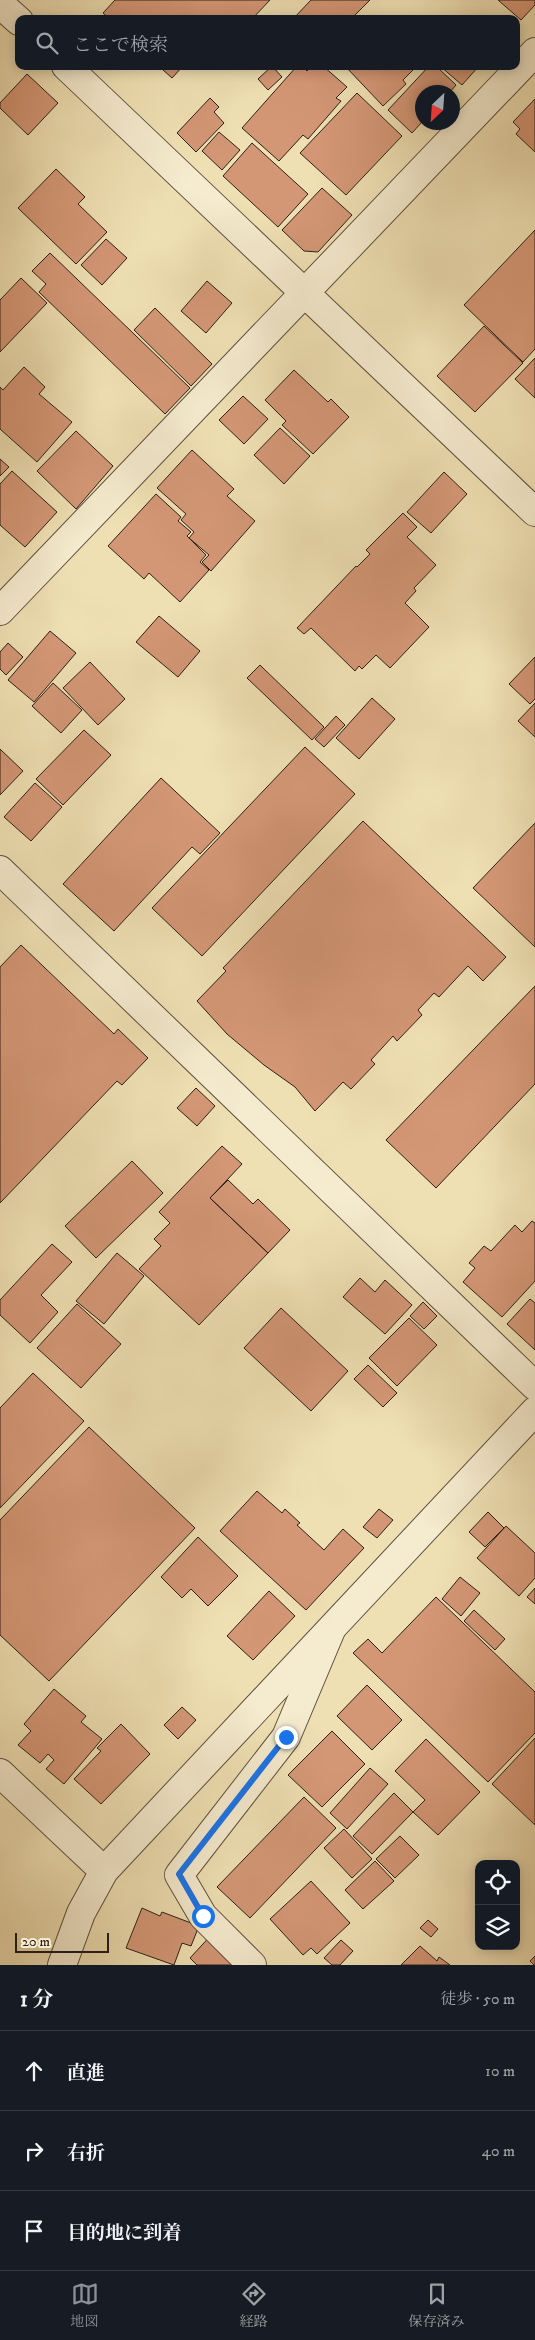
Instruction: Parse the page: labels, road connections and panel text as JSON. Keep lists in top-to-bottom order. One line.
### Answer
{"scale_bar":"20 m","north":"bottom left","page":{"search":"ここで検索","scale":"20 m","heading":["1 分","徒歩 · 50 m"],"list":[["直進","10 m"],["右折","40 m"],"目的地に到着"],"nav":["地図","経路","保存済み"]}}
